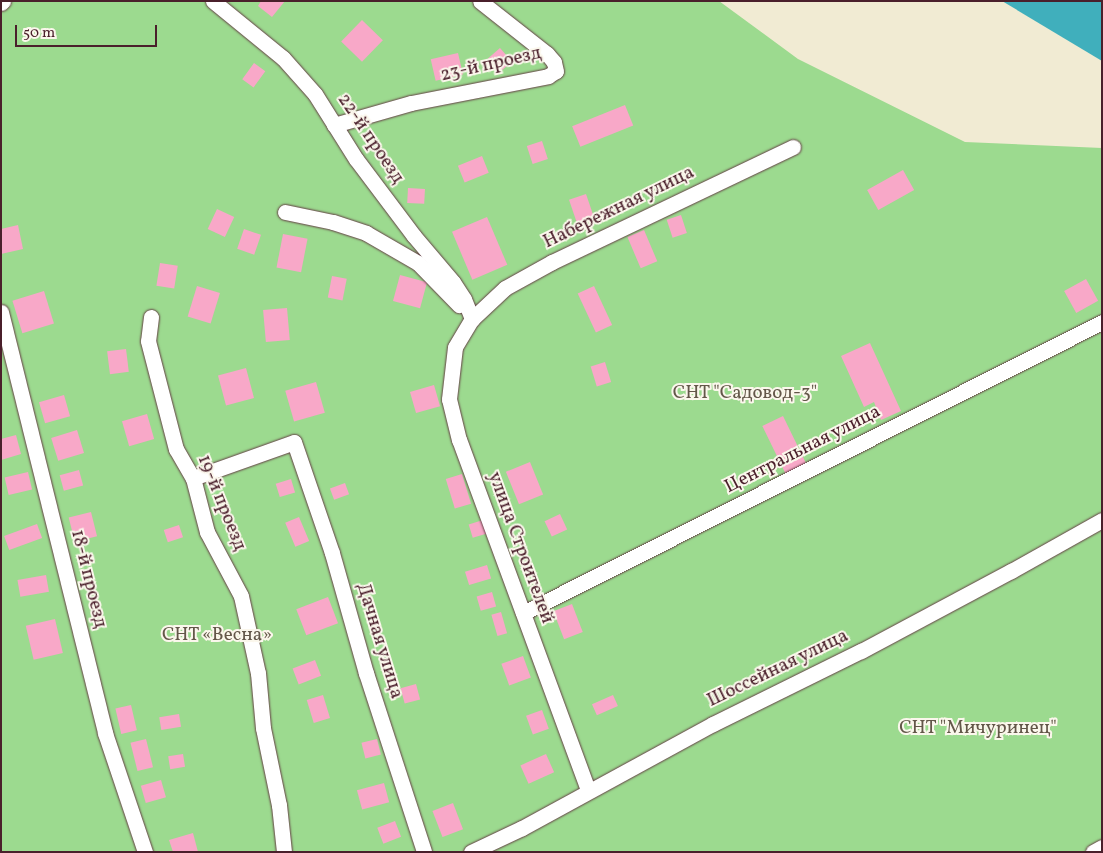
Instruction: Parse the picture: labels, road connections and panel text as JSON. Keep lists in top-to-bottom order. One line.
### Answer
{"streets":{"street":["23-й проезд","22-й проезд","Набережная улица","Центральная улица","19-й проезд","улица Строителей","18-й проезд","Дачная улица","Шоссейная улица"]},"crossings":[["23-й проезд","22-й проезд"],["22-й проезд","Набережная улица"],["22-й проезд","улица Строителей"],["Набережная улица","улица Строителей"],["Центральная улица","улица Строителей"],["19-й проезд","Дачная улица"],["улица Строителей","Шоссейная улица"]],"parks":["СНТ \"Садовод-3\"","СНТ «Весна»","СНТ \"Мичуринец\""],"scale_bar":"50 m"}
